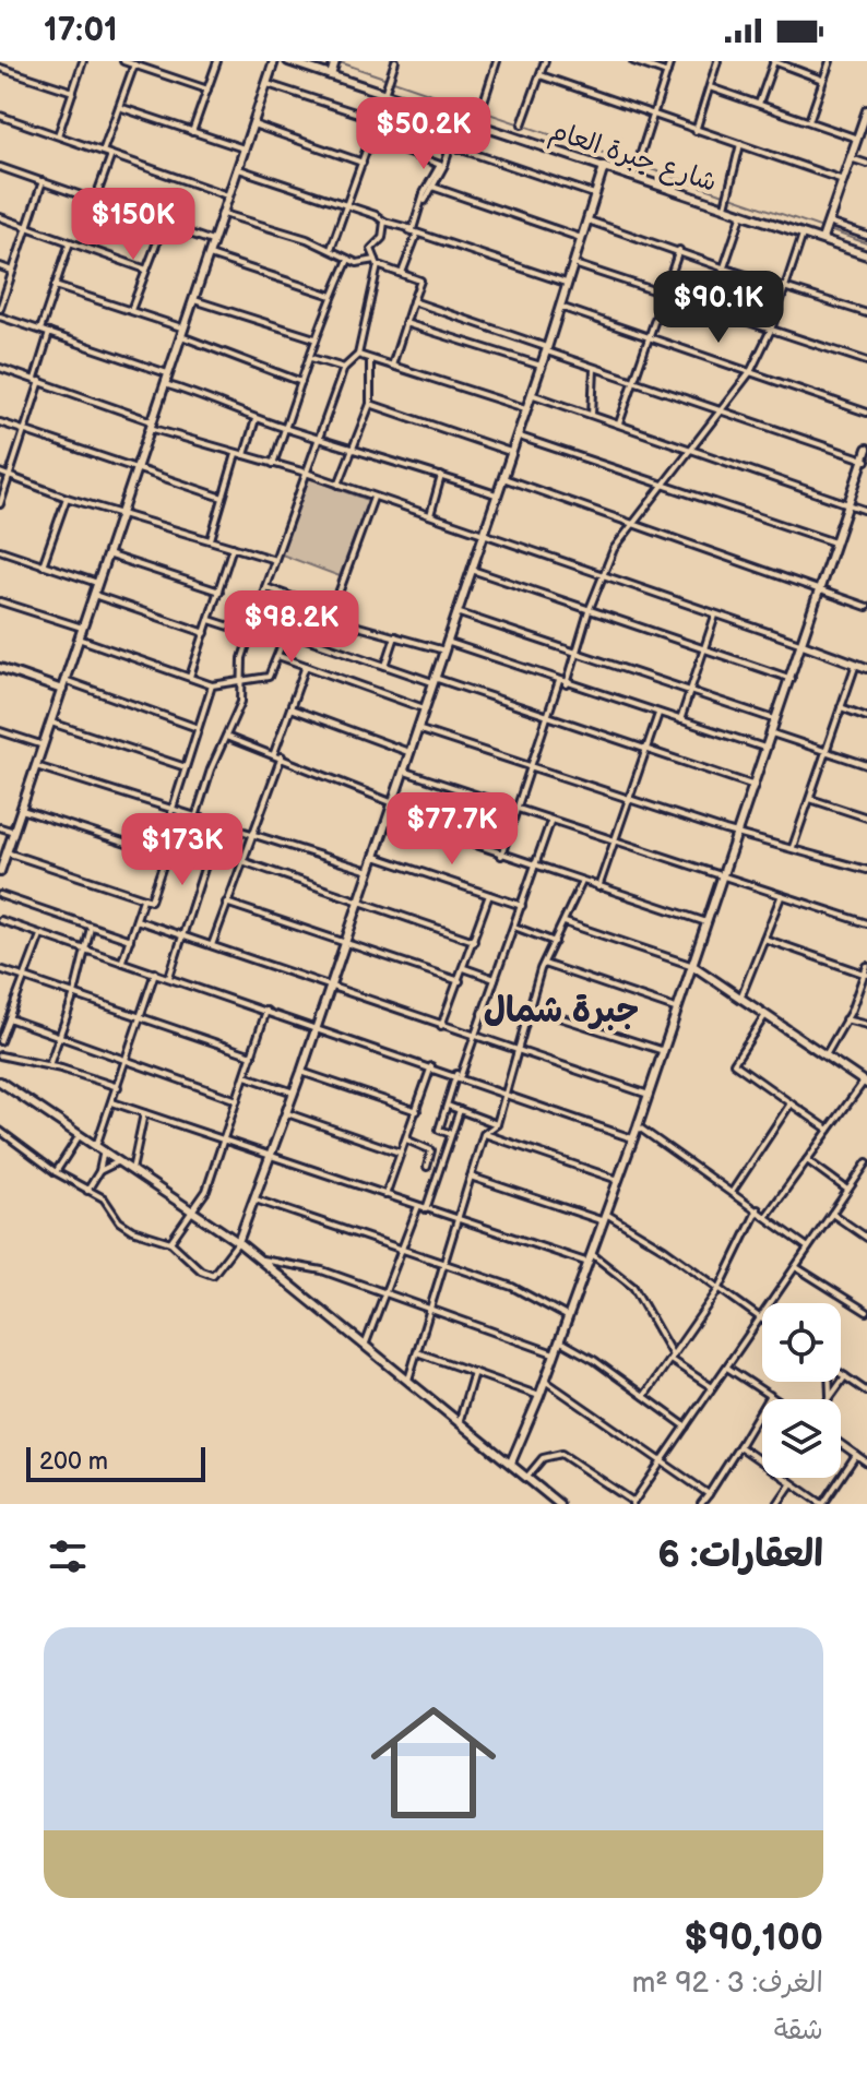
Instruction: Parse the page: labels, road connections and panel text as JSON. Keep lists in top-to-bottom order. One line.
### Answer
{"streets":{"street":["شارع جبرة العام"]},"districts":["جبرة شمال"],"scale_bar":"200 m","page":{"status":"17:01","price":["$50.2K","$150K","$90.1K","$98.2K","$77.7K","$173K"],"scale":"200 m","heading":"العقارات: 6","list":[{"name":"$90,100","note":"الغرف: 3 · 92 m² · شقة"}]}}
